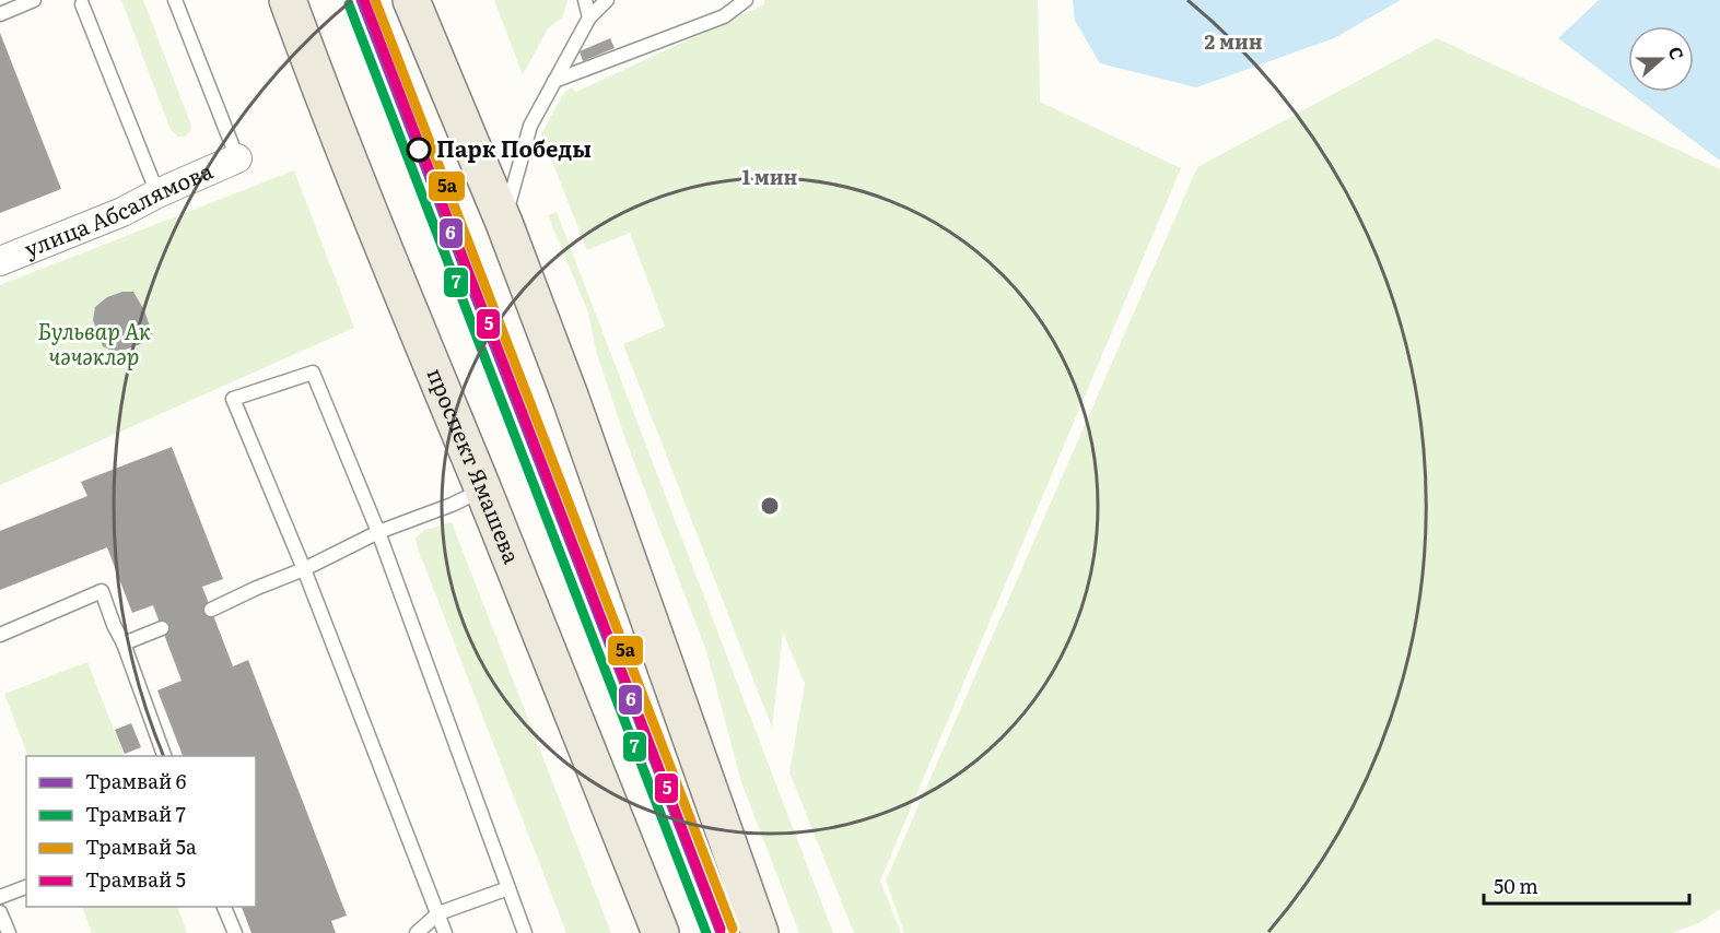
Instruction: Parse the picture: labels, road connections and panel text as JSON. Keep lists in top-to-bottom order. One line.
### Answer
{"streets":{"main road":["проспект Ямашева"],"street":["улица Абсалямова"]},"parks":["Бульвар Ак чәчәкләр"],"places":["Парк Победы"],"lines":["tram line 6","tram line 5а","tram line 5","tram line 7"],"legend":["Трамвай 6","Трамвай 7","Трамвай 5а","Трамвай 5"],"scale_bar":"50 m","north":"right","rings":["2 мин","1 мин"]}
